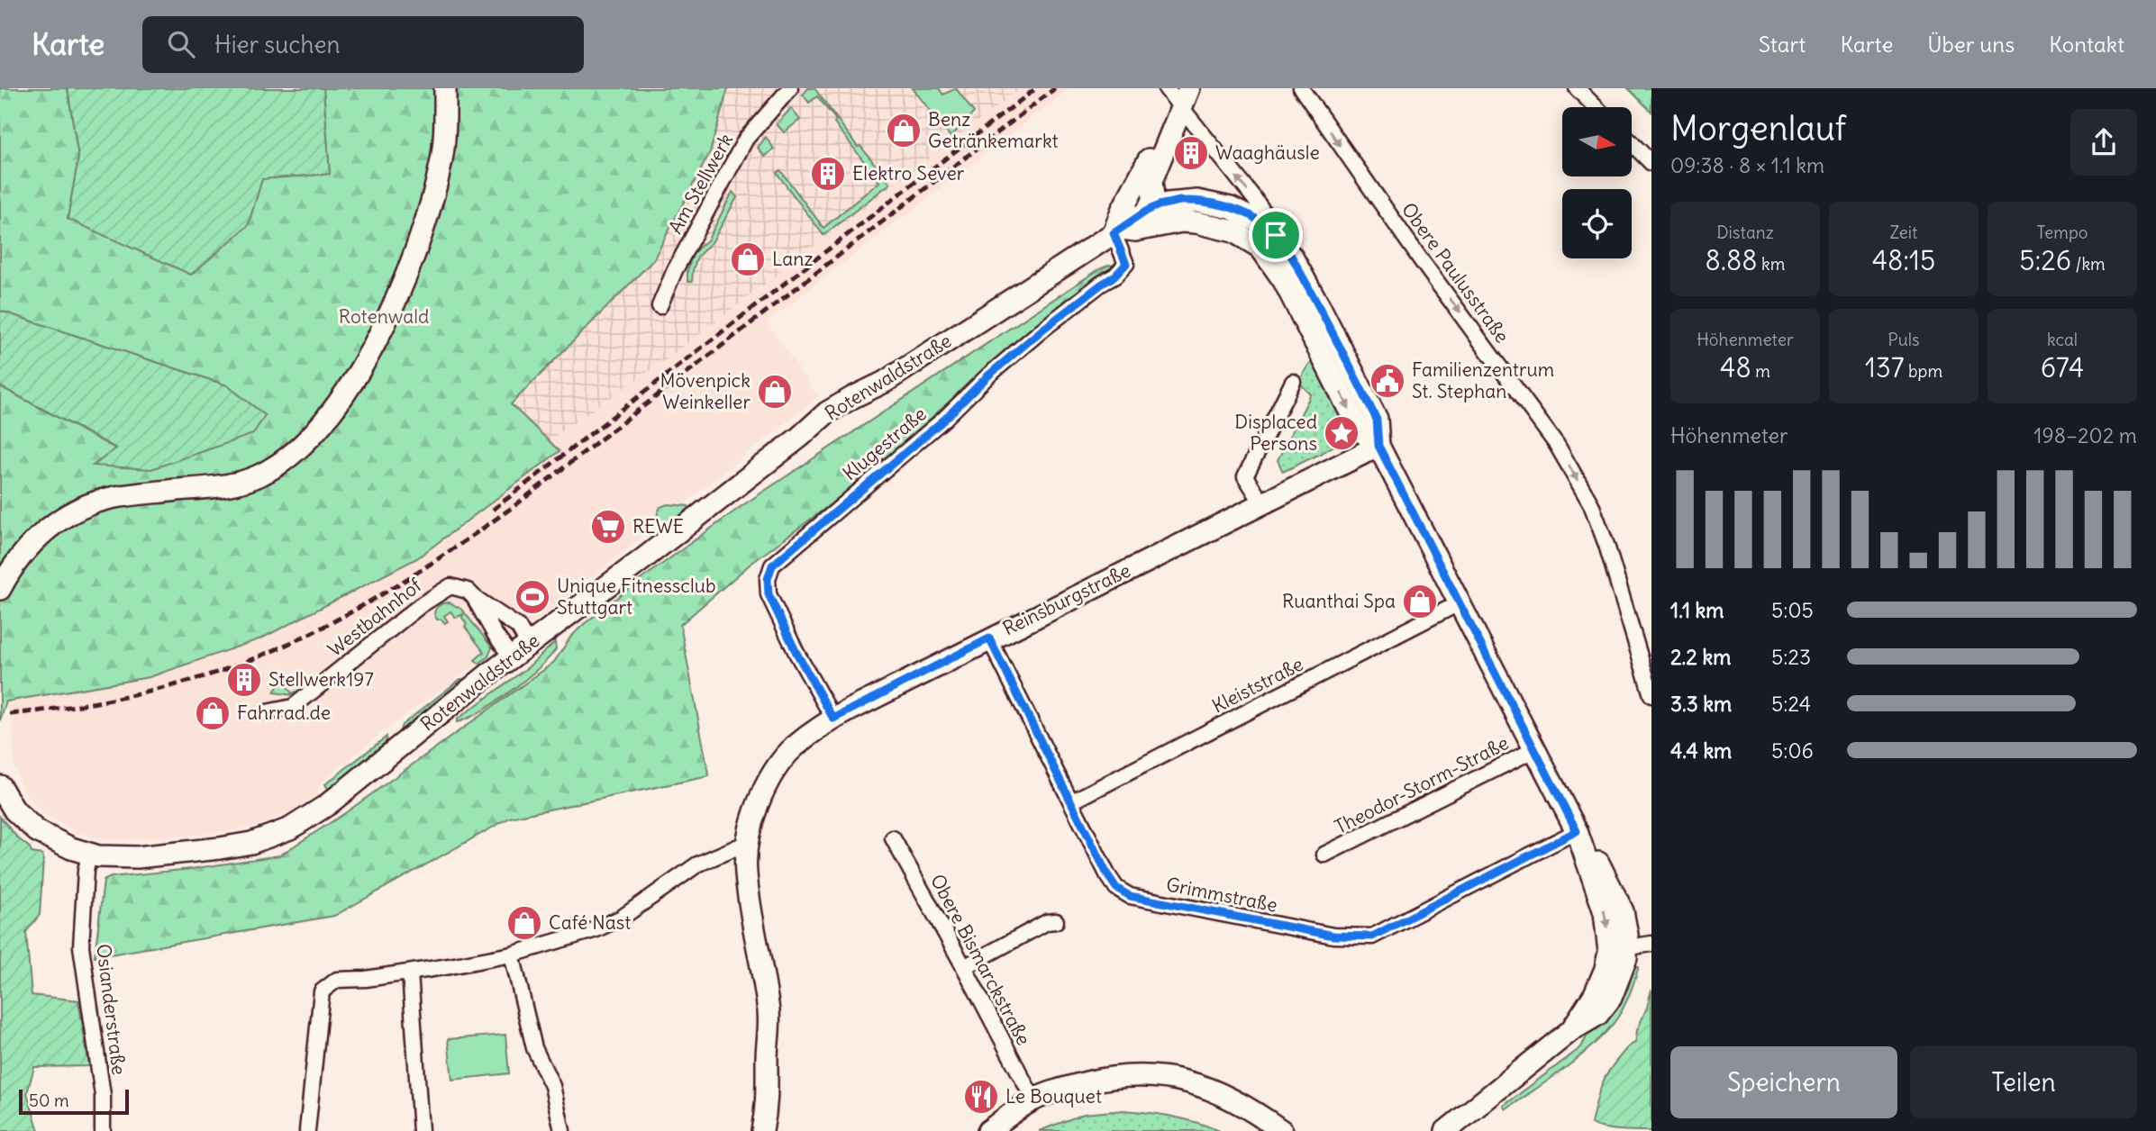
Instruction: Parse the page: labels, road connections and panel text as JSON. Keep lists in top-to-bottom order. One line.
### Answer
{"streets":{"main road":["Rotenwaldstraße","Reinsburgstraße"],"street":["Am Stellwerk","Obere Paulusstraße","Klugestraße","Westbahnhof","Kleiststraße","Theodor-Storm-Straße","Grimmstraße","Obere Bismarckstraße","Osianderstraße"]},"crossings":[["Rotenwaldstraße","Klugestraße"],["Rotenwaldstraße","Reinsburgstraße"],["Rotenwaldstraße","Westbahnhof"],["Rotenwaldstraße","Kleiststraße"],["Rotenwaldstraße","Theodor-Storm-Straße"],["Rotenwaldstraße","Grimmstraße"],["Rotenwaldstraße","Osianderstraße"],["Klugestraße","Reinsburgstraße"],["Reinsburgstraße","Grimmstraße"],["Kleiststraße","Grimmstraße"]],"one_way":["Obere Paulusstraße"],"parks":["Rotenwald"],"places":{"shop":["Benz Getränkemarkt","Lanz","Mövenpick Weinkeller","Ruanthai Spa","Fahrrad.de","Café Nast"],"building":["Waaghäusle","Elektro Sever","Stellwerk197"],"public building":["Familienzentrum St. Stephan"],"place":["Displaced Persons"],"supermarket":["REWE"],"sports":["Unique Fitnessclub Stuttgart"],"restaurant":["Le Bouquet"]},"scale_bar":"50 m","north":"right","page":{"header":"Karte","search":"Hier suchen","nav":["Start","Karte","Über uns","Kontakt"],"heading":["Morgenlauf","09:38 · 8 × 1.1 km"],"stats":[["Distanz","8.88 km"],["Zeit","48:15"],["Tempo","5:26 /km"],["Höhenmeter","48 m"],["Puls","137 bpm"],["kcal","674"]],"chart":["Höhenmeter","198–202 m"],"list":[{"name":"1.1 km","note":"5:05"},{"name":"2.2 km","note":"5:23"},{"name":"3.3 km","note":"5:24"},{"name":"4.4 km","note":"5:06"}],"buttons":["Speichern","Teilen"],"scale":"50 m"}}
